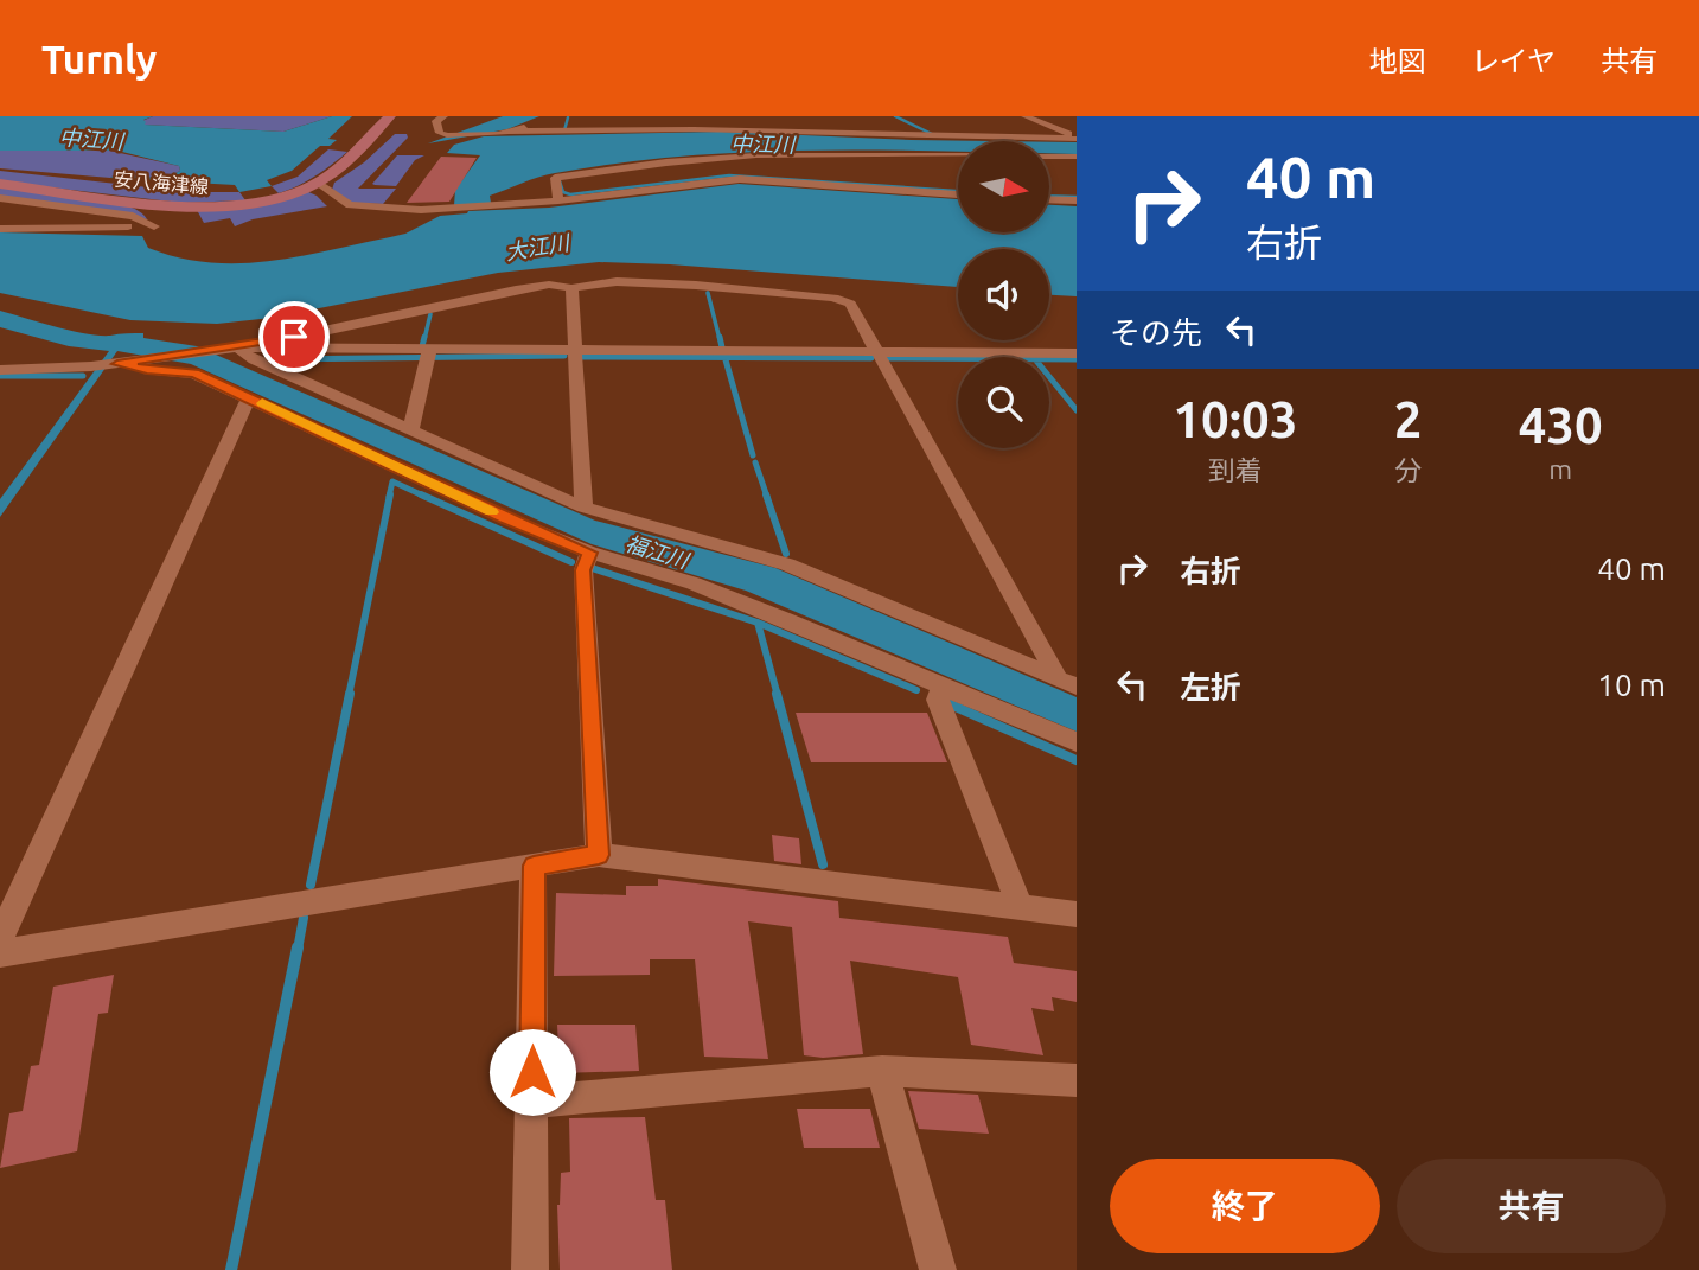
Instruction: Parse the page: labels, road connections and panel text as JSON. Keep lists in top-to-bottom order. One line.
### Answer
{"streets":{"main road":["安八海津線"]},"water":["中江川","大江川","福江川"],"north":"right","page":{"header":"Turnly","nav":["地図","レイヤ","共有"],"turn":["40 m","右折"],"then":"その先","eta":["10:03","到着","2","分","430","m"],"list":[{"name":"右折","value":"40 m"},{"name":"左折","value":"10 m"}],"buttons":["終了","共有"]}}
